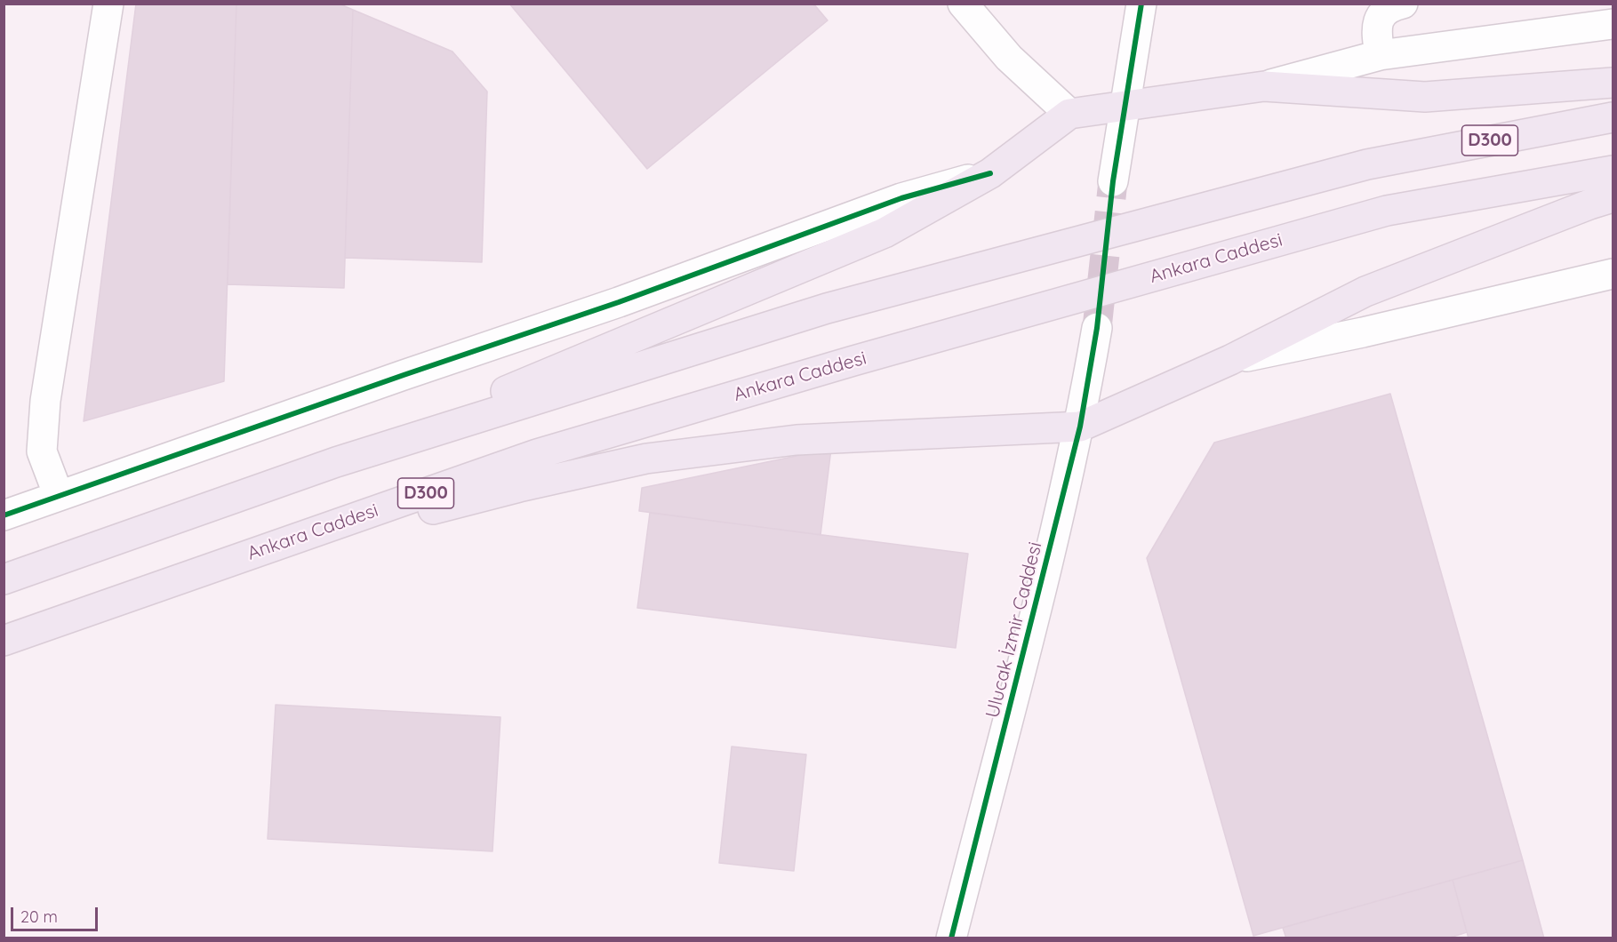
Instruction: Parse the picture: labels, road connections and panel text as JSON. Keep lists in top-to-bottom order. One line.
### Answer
{"streets":{"highway":["D300","Ankara Caddesi"],"street":["Ulucak İzmir Caddesi"]},"scale_bar":"20 m"}
